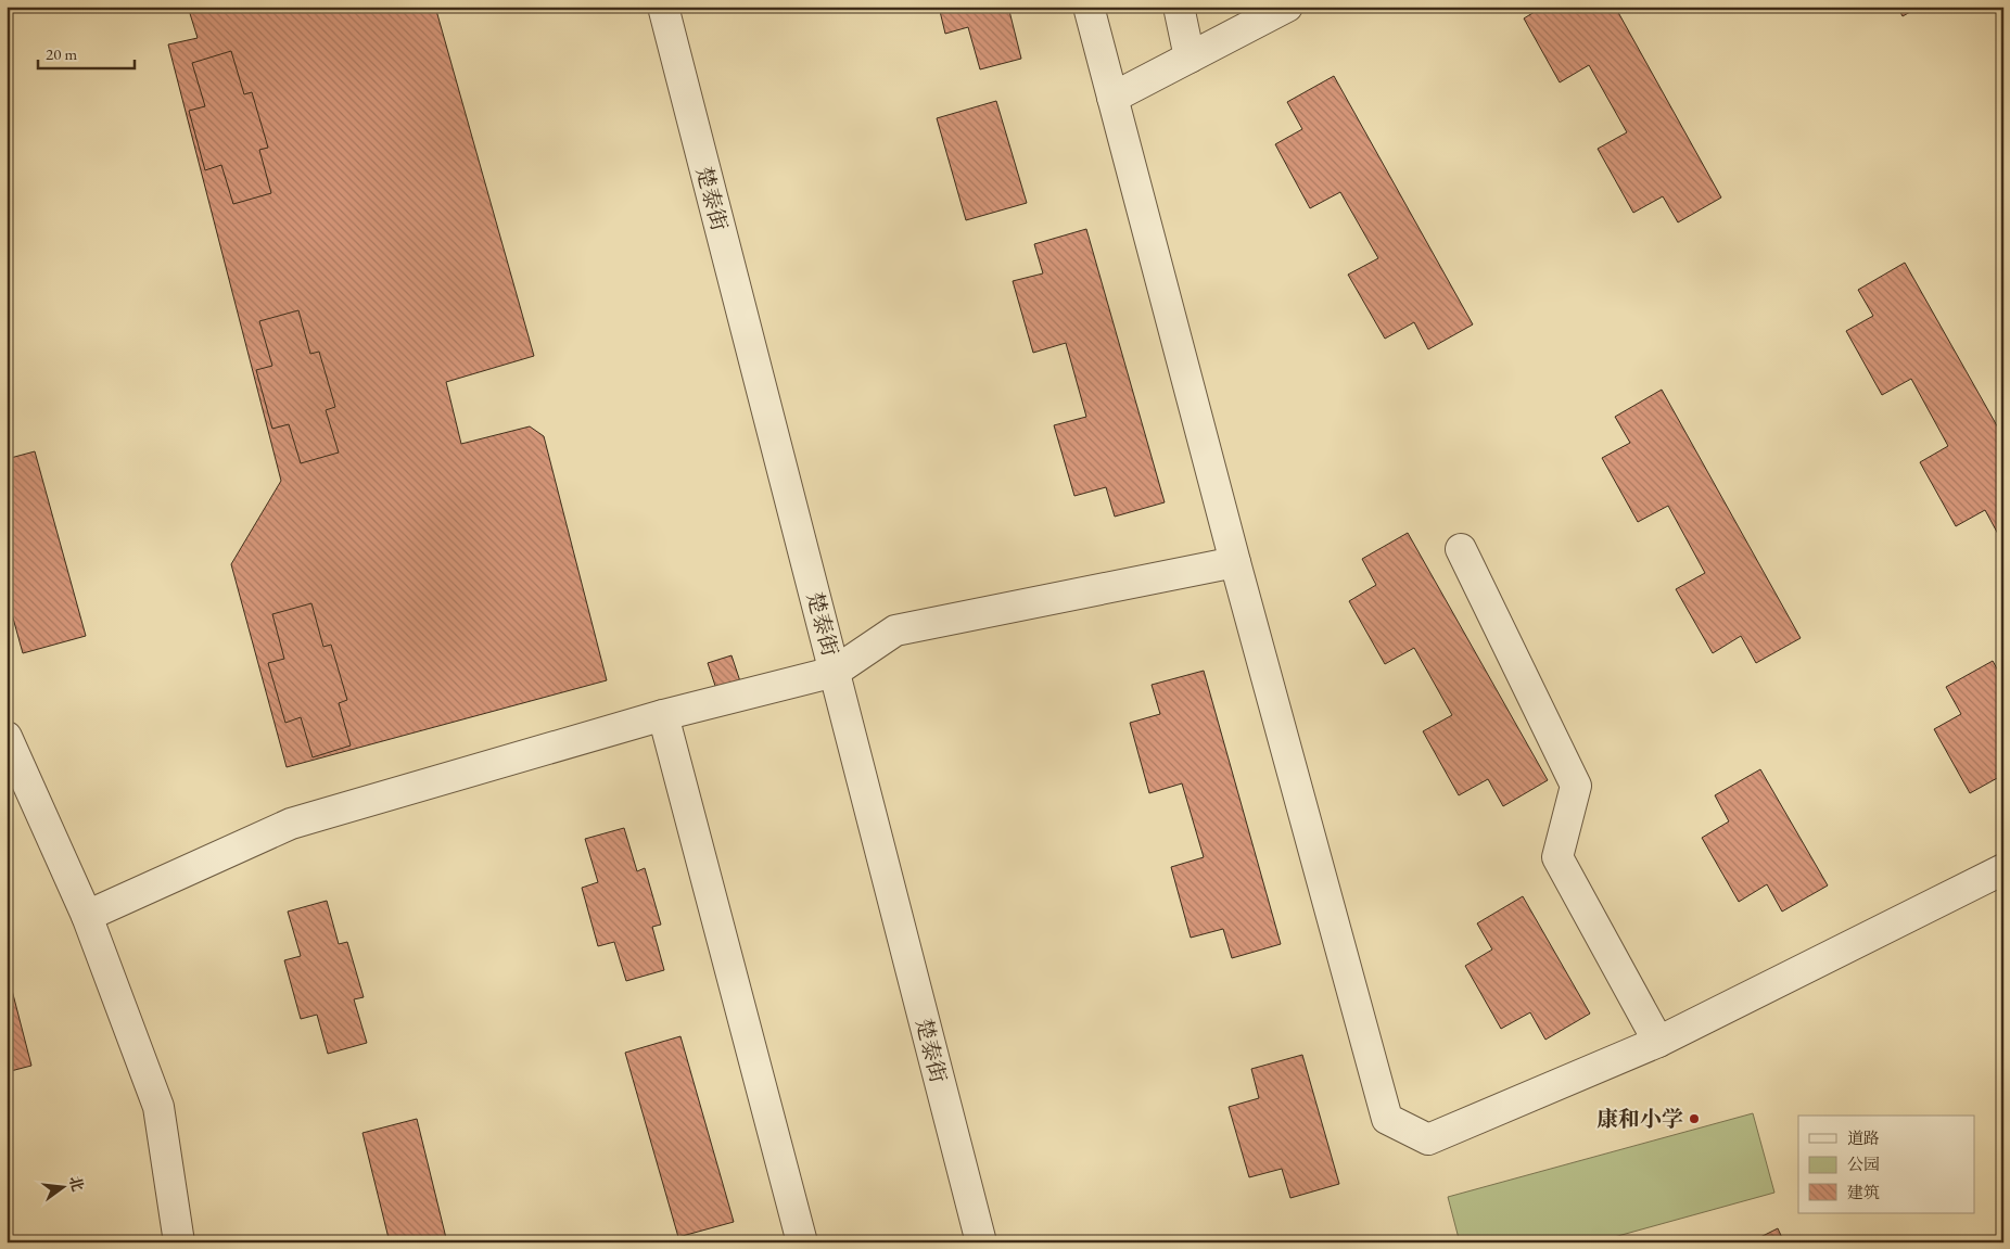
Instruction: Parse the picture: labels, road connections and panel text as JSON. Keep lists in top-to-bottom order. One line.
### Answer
{"streets":{"street":["楚泰街"]},"places":["康和小学"],"legend":["道路","公园","建筑"],"scale_bar":"20 m","north":"right"}
